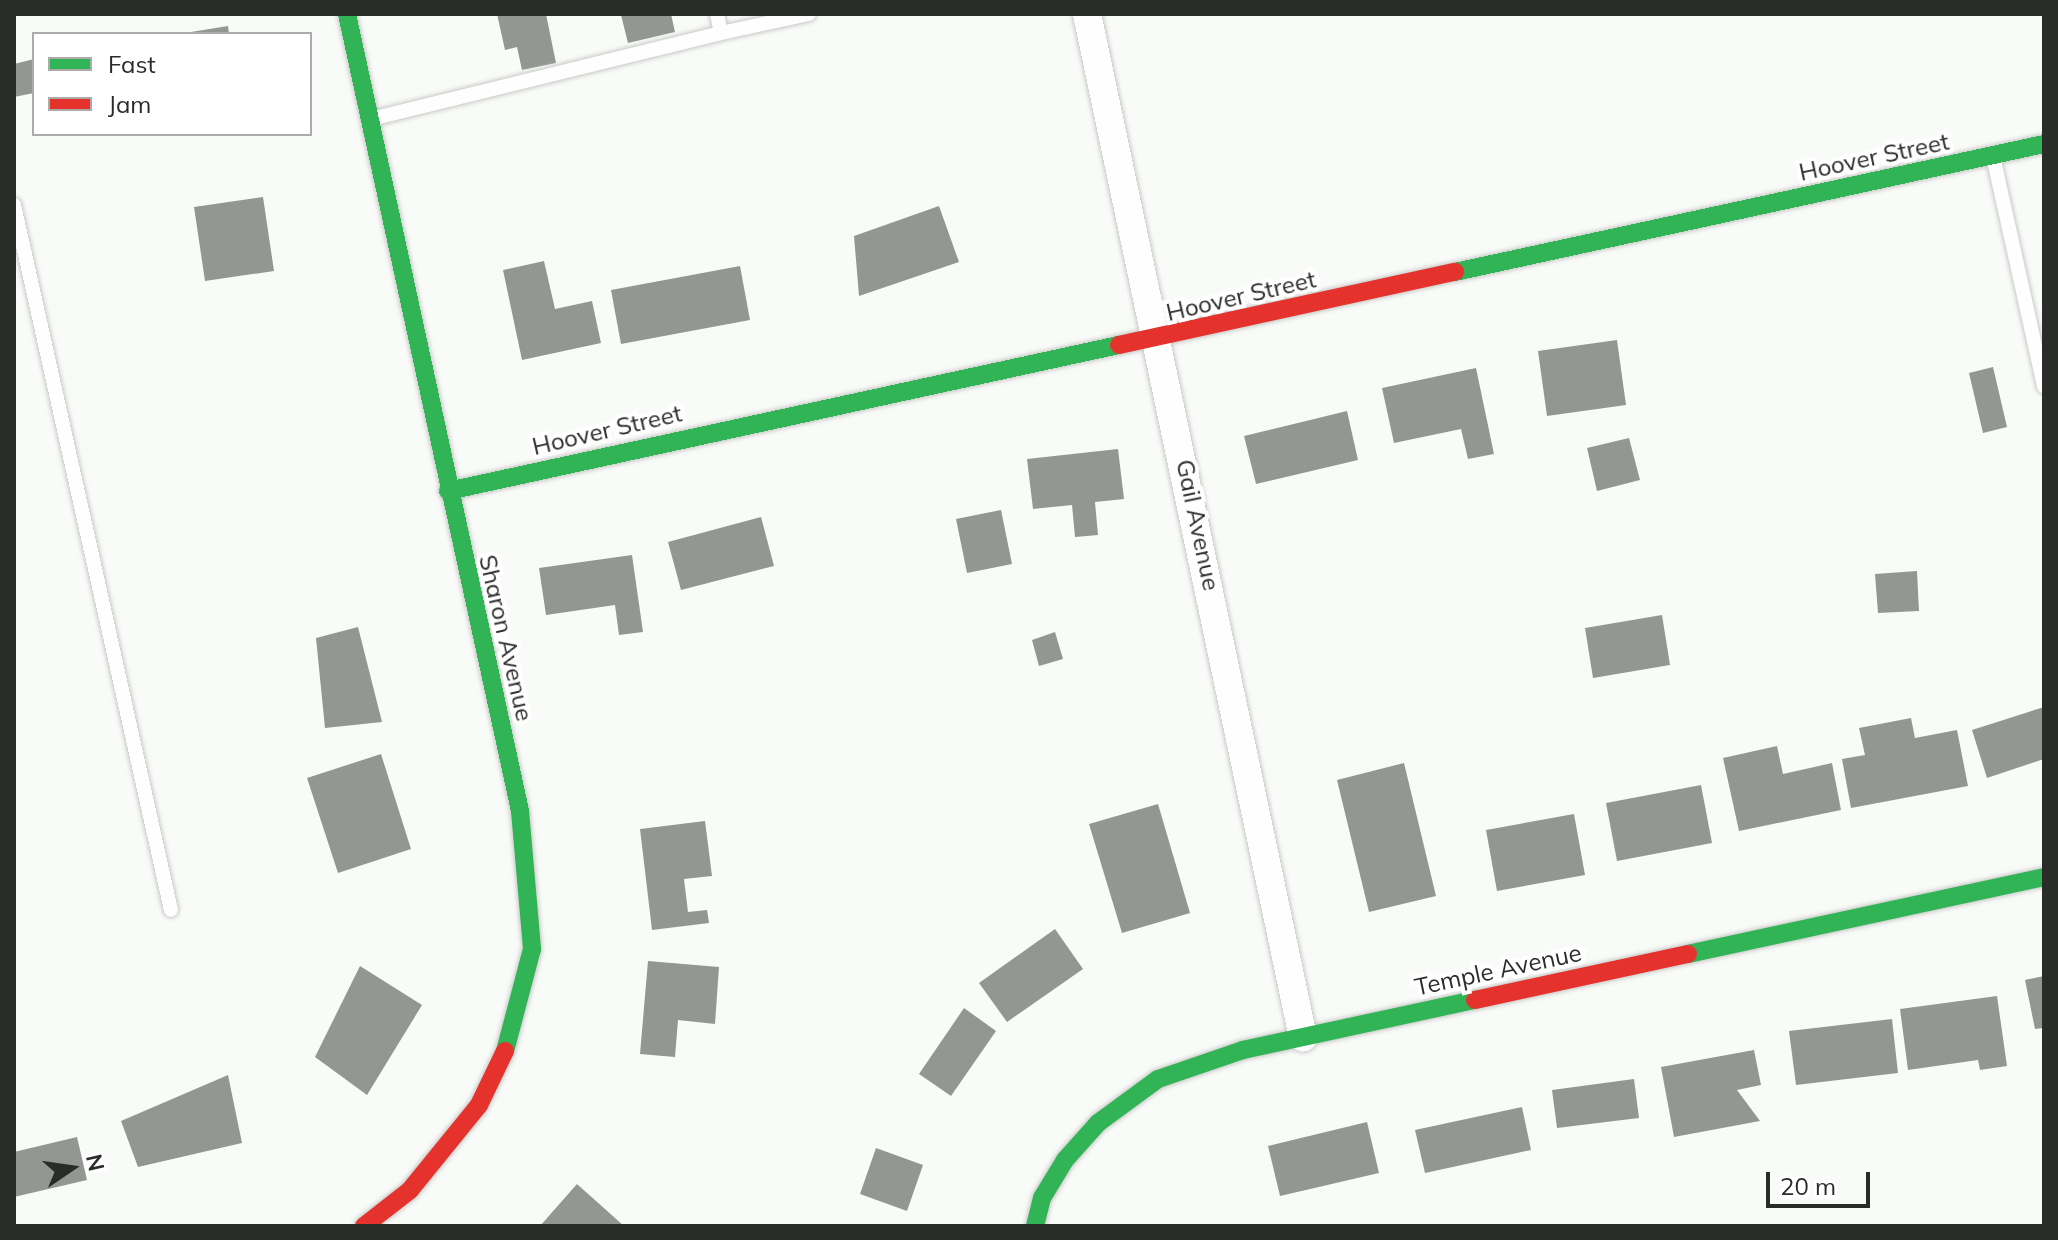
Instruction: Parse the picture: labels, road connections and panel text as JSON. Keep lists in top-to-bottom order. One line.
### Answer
{"streets":{"street":["Hoover Street","Gail Avenue","Sharon Avenue","Temple Avenue"]},"crossings":[["Hoover Street","Gail Avenue"],["Hoover Street","Sharon Avenue"],["Gail Avenue","Temple Avenue"]],"legend":["Fast","Jam"],"scale_bar":"20 m","north":"right"}
